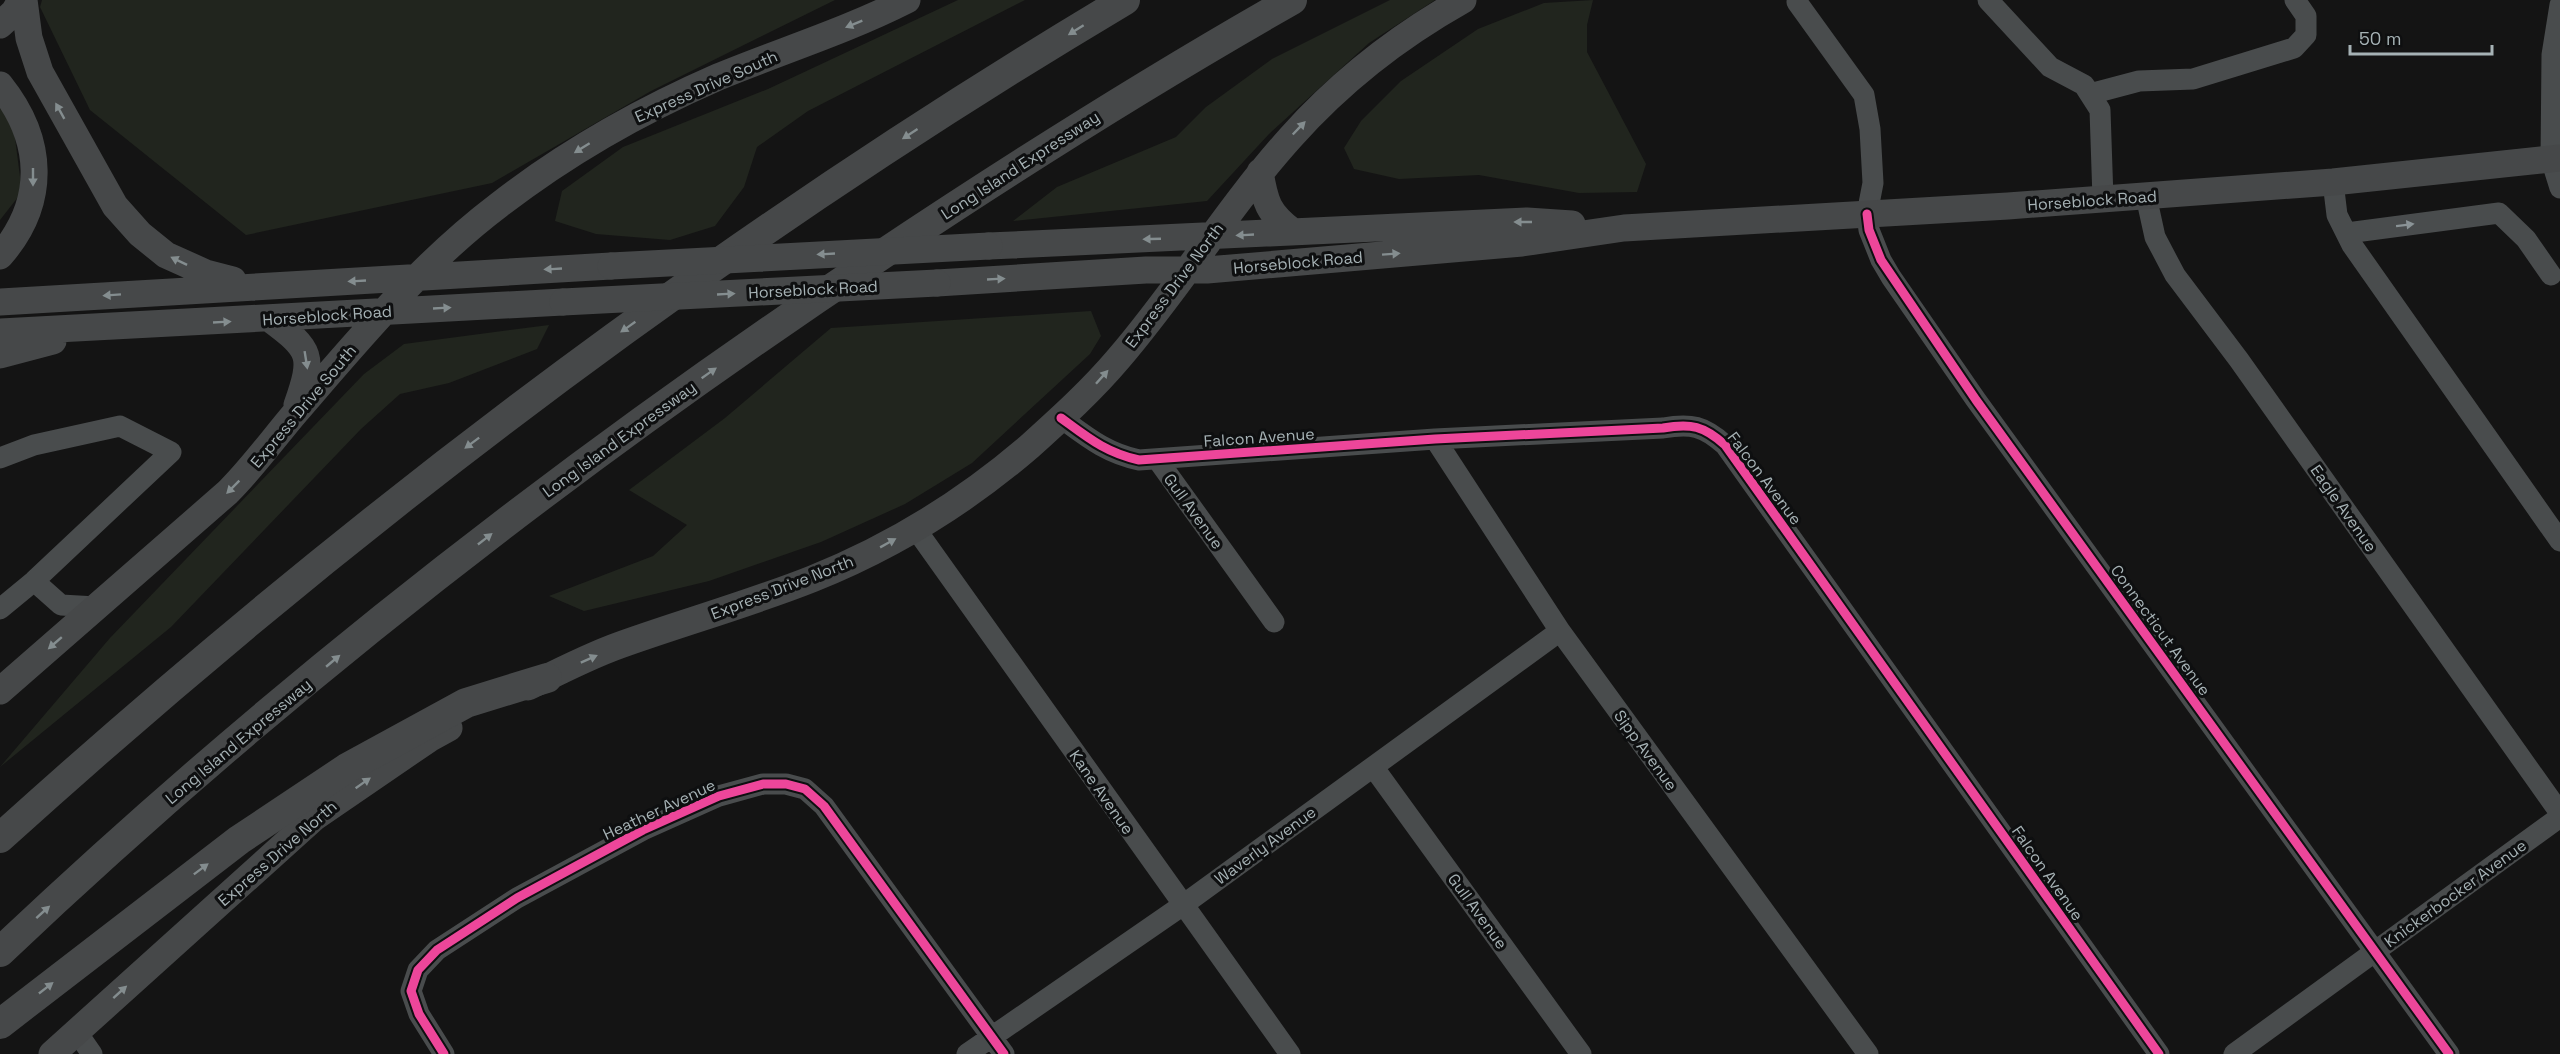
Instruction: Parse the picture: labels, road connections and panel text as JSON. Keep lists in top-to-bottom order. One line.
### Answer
{"streets":{"highway":["Long Island Expressway"],"main road":["Express Drive South","Horseblock Road","Express Drive North"],"street":["Falcon Avenue","Eagle Avenue","Gull Avenue","Connecticut Avenue","Sipp Avenue","Kane Avenue","Heather Avenue","Waverly Avenue","Knickerbocker Avenue"]},"crossings":[["Express Drive South","Horseblock Road"],["Horseblock Road","Express Drive North"],["Horseblock Road","Eagle Avenue"],["Horseblock Road","Connecticut Avenue"],["Express Drive North","Falcon Avenue"],["Express Drive North","Kane Avenue"],["Falcon Avenue","Gull Avenue"],["Falcon Avenue","Sipp Avenue"],["Eagle Avenue","Knickerbocker Avenue"],["Gull Avenue","Waverly Avenue"],["Connecticut Avenue","Knickerbocker Avenue"],["Sipp Avenue","Waverly Avenue"],["Kane Avenue","Waverly Avenue"],["Heather Avenue","Waverly Avenue"]],"one_way":["Express Drive South","Express Drive North"],"scale_bar":"50 m"}
